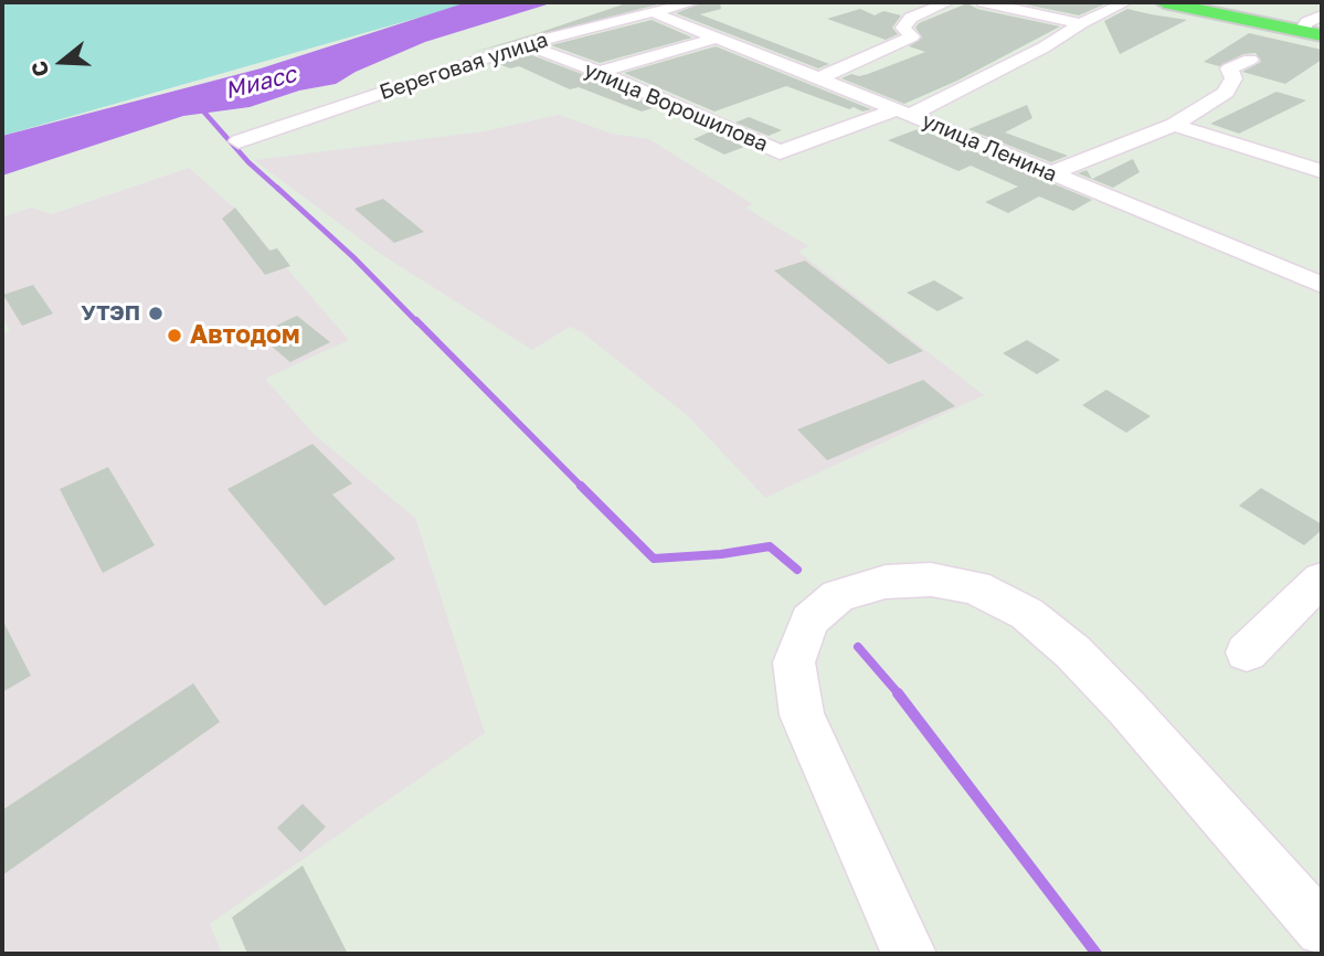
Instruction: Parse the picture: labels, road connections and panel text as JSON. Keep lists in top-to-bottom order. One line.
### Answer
{"streets":{"street":["Береговая улица","улица Ворошилова","улица Ленина"]},"crossings":[["Береговая улица","улица Ворошилова"],["Береговая улица","улица Ленина"],["улица Ворошилова","улица Ленина"]],"water":["Миасс"],"places":["УТЭП","Автодом"],"north":"left"}
